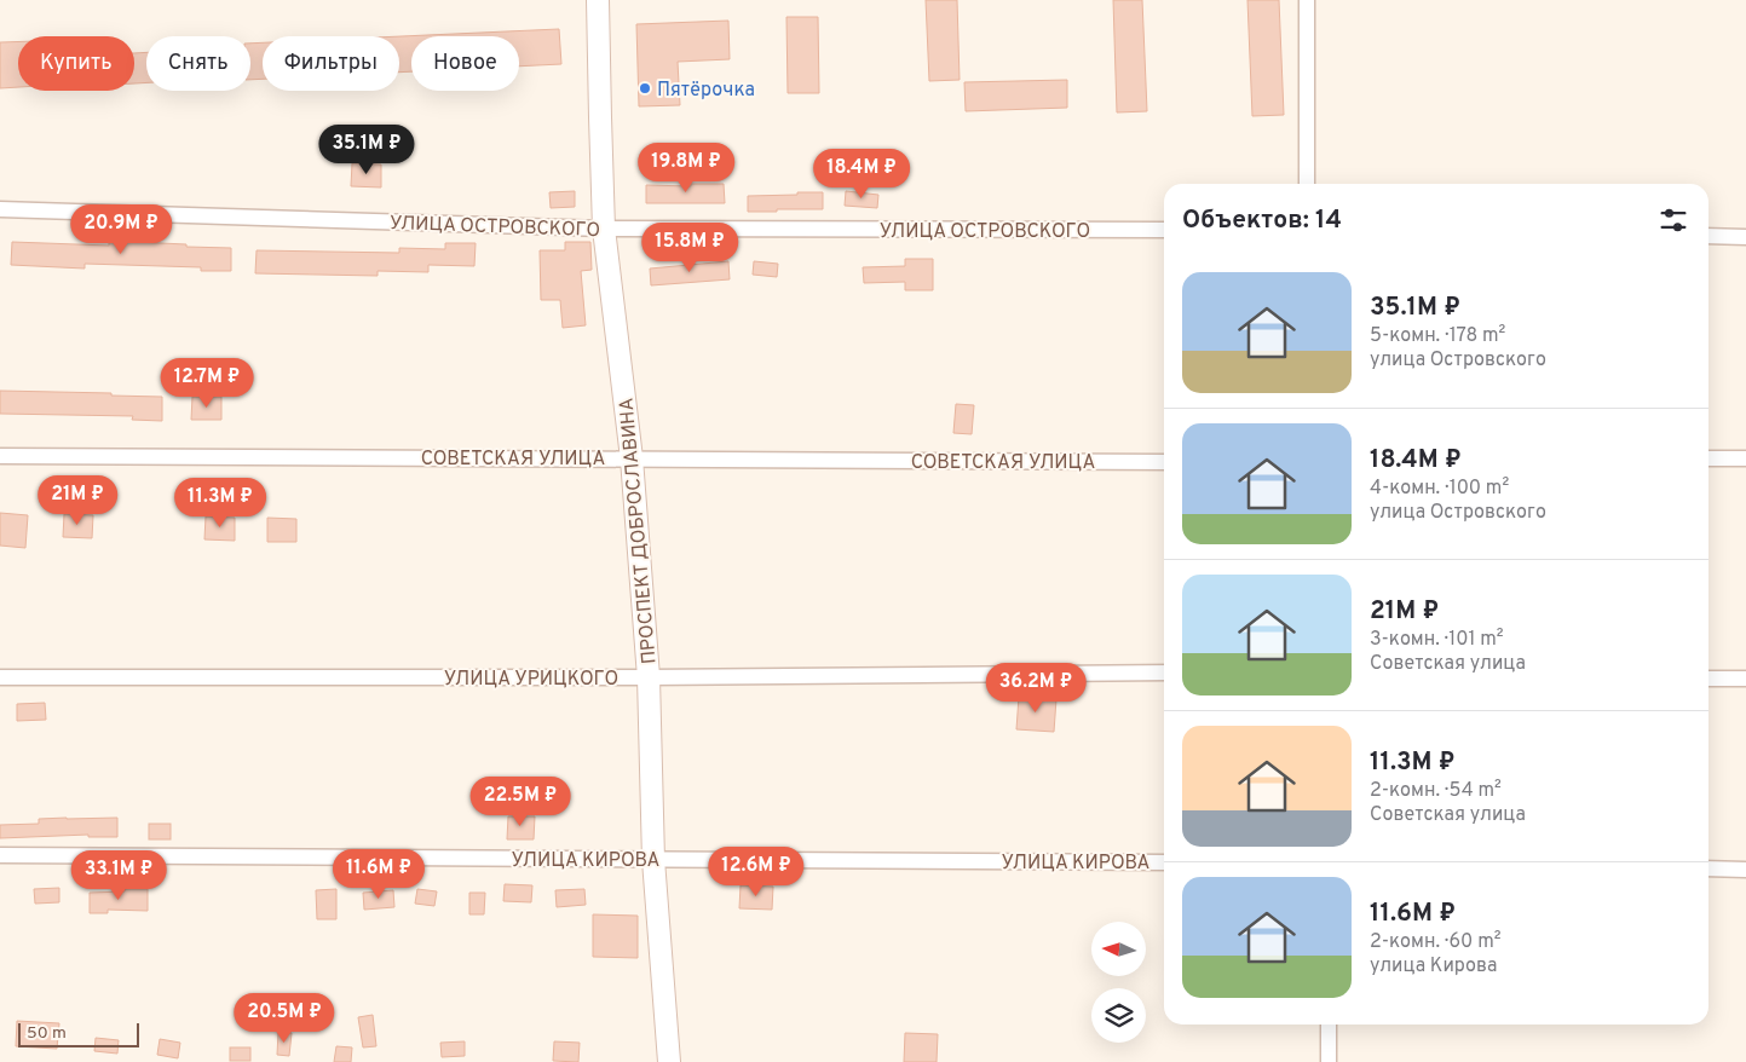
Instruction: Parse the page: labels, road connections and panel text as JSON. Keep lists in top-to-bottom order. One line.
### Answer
{"streets":{"street":["УЛИЦА ОСТРОВСКОГО","СОВЕТСКАЯ УЛИЦА","ПРОСПЕКТ ДОБРОСЛАВИНА","УЛИЦА УРИЦКОГО","УЛИЦА КИРОВА"]},"crossings":[["УЛИЦА ОСТРОВСКОГО","ПРОСПЕКТ ДОБРОСЛАВИНА"],["СОВЕТСКАЯ УЛИЦА","ПРОСПЕКТ ДОБРОСЛАВИНА"],["ПРОСПЕКТ ДОБРОСЛАВИНА","УЛИЦА УРИЦКОГО"],["ПРОСПЕКТ ДОБРОСЛАВИНА","УЛИЦА КИРОВА"]],"places":["Пятёрочка"],"scale_bar":"50 m","north":"left","page":{"chip":["Купить","Снять","Фильтры","Новое"],"price":["35.1M ₽","19.8M ₽","18.4M ₽","20.9M ₽","15.8M ₽","12.7M ₽","21M ₽","11.3M ₽","36.2M ₽","22.5M ₽","12.6M ₽","11.6M ₽","33.1M ₽","20.5M ₽"],"heading":"Объектов: 14","list":[{"name":"35.1M ₽","note":"5-комн. · 178 m² · улица Островского"},{"name":"18.4M ₽","note":"4-комн. · 100 m² · улица Островского"},{"name":"21M ₽","note":"3-комн. · 101 m² · Советская улица"},{"name":"11.3M ₽","note":"2-комн. · 54 m² · Советская улица"},{"name":"11.6M ₽","note":"2-комн. · 60 m² · улица Кирова"}],"scale":"50 m"}}
